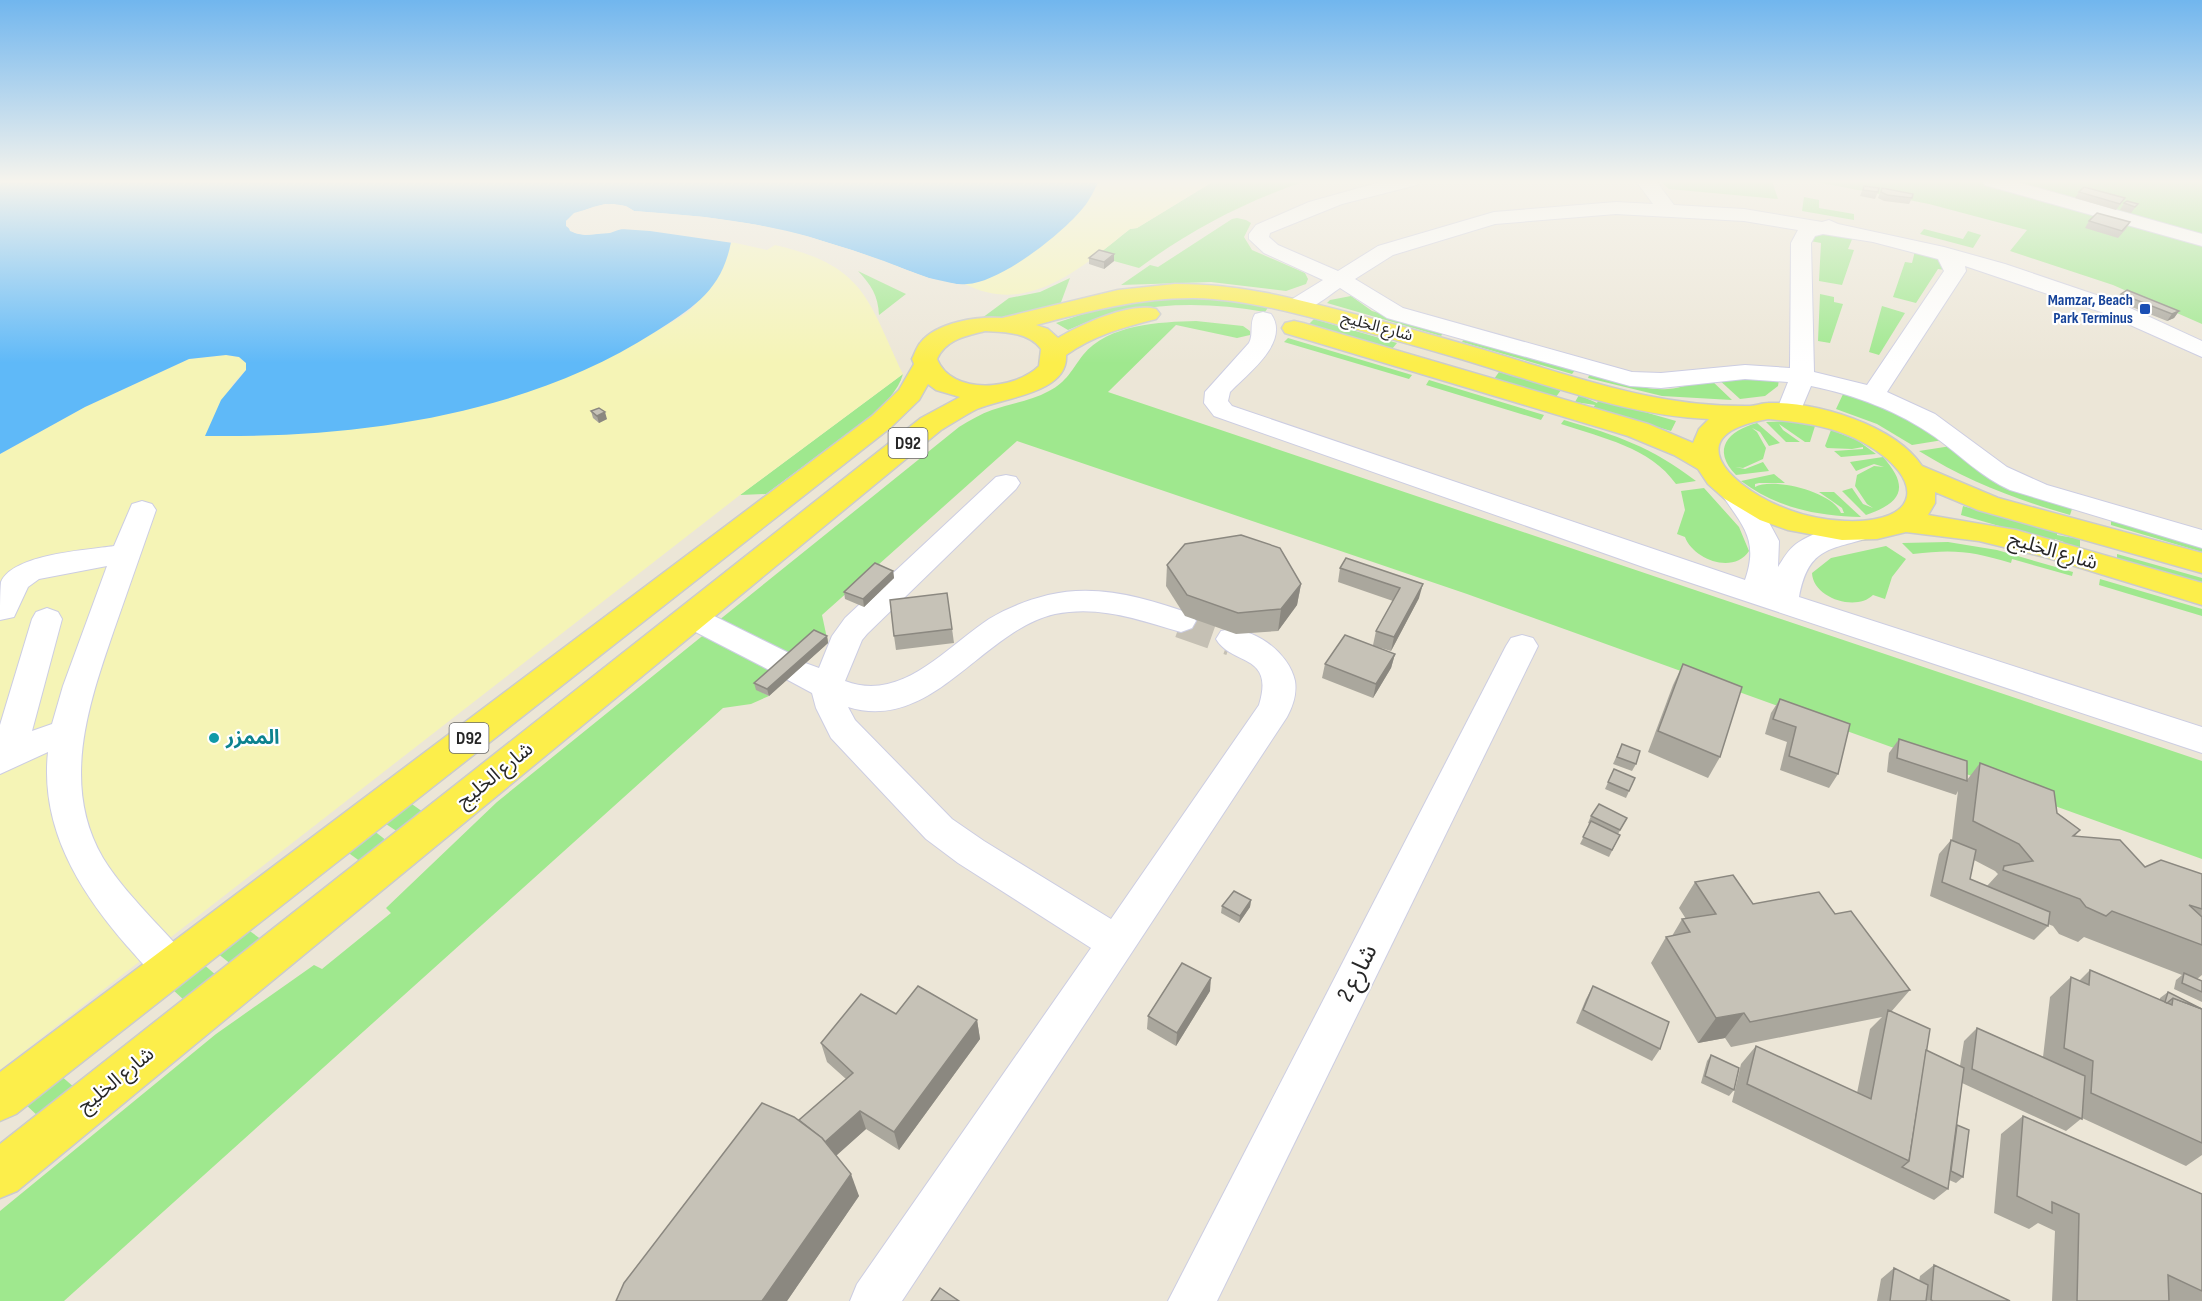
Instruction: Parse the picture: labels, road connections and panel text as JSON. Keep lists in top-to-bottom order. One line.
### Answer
{"streets":{"main road":["شارع الخليج","D92"],"street":["شارع 2"]},"places":{"transit":["Mamzar, Beach Park Terminus"],"other":["الممزر"]}}
